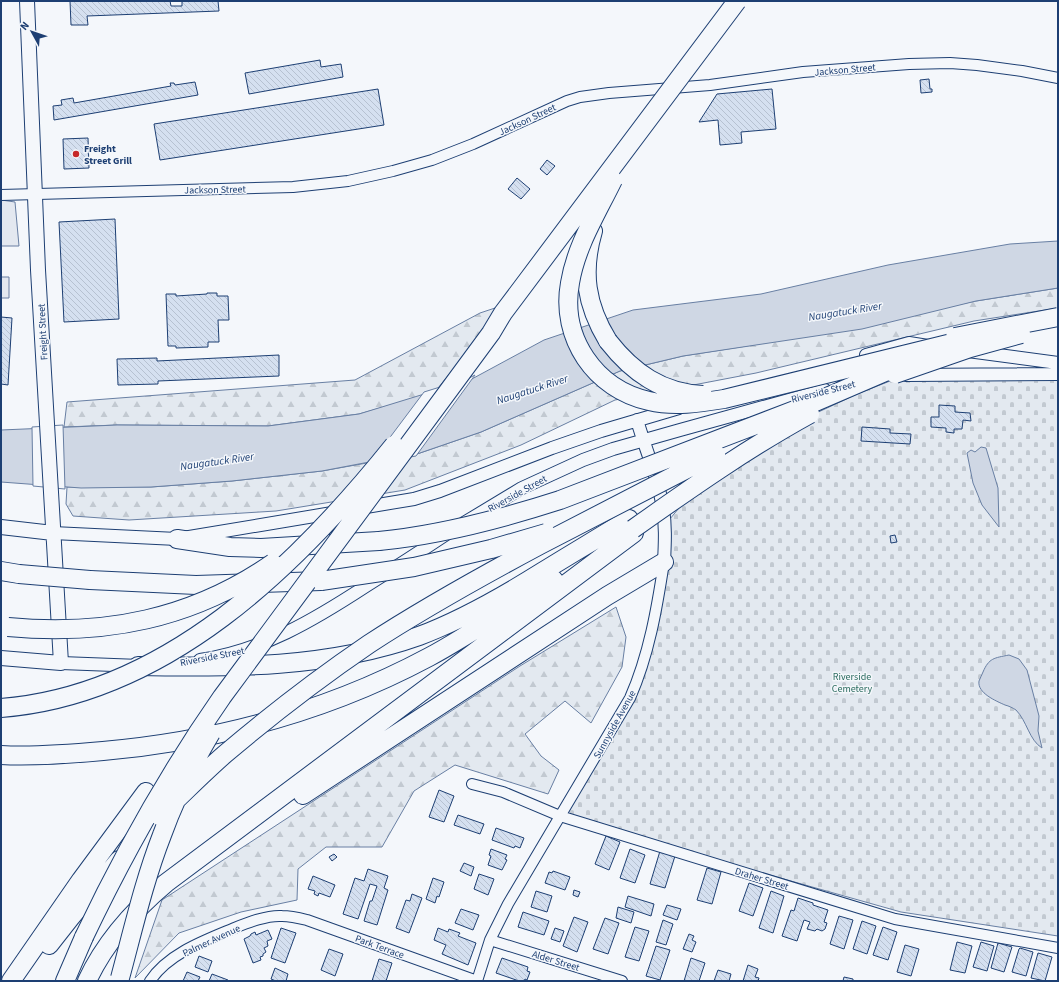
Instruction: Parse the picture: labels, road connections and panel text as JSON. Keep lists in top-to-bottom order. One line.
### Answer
{"streets":{"main road":["Freight Street","Riverside Street"],"street":["Jackson Street","Sunnyside Avenue","Draher Street","Palmer Avenue","Park Terrace","Alder Street"]},"crossings":[["Jackson Street","Freight Street"],["Freight Street","Riverside Street"],["Riverside Street","Sunnyside Avenue"],["Sunnyside Avenue","Draher Street"],["Sunnyside Avenue","Park Terrace"],["Sunnyside Avenue","Alder Street"],["Palmer Avenue","Park Terrace"]],"water":["Naugatuck River"],"parks":["Riverside Cemetery"],"places":["Freight Street Grill"],"north":"top left"}
